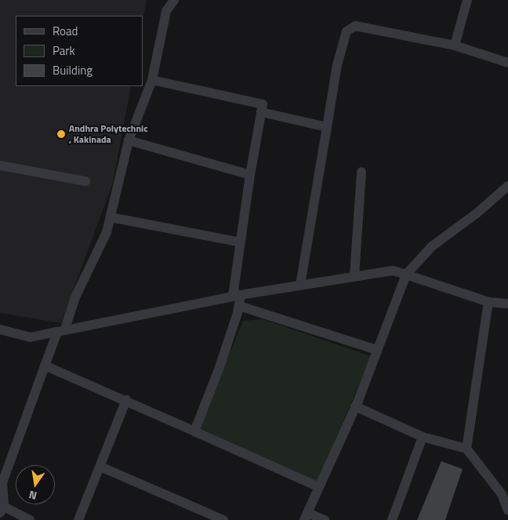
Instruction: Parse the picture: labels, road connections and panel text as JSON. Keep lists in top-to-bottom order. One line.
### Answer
{"places":["Andhra Polytechnic , Kakinada"],"legend":["Road","Park","Building"],"north":"bottom"}
